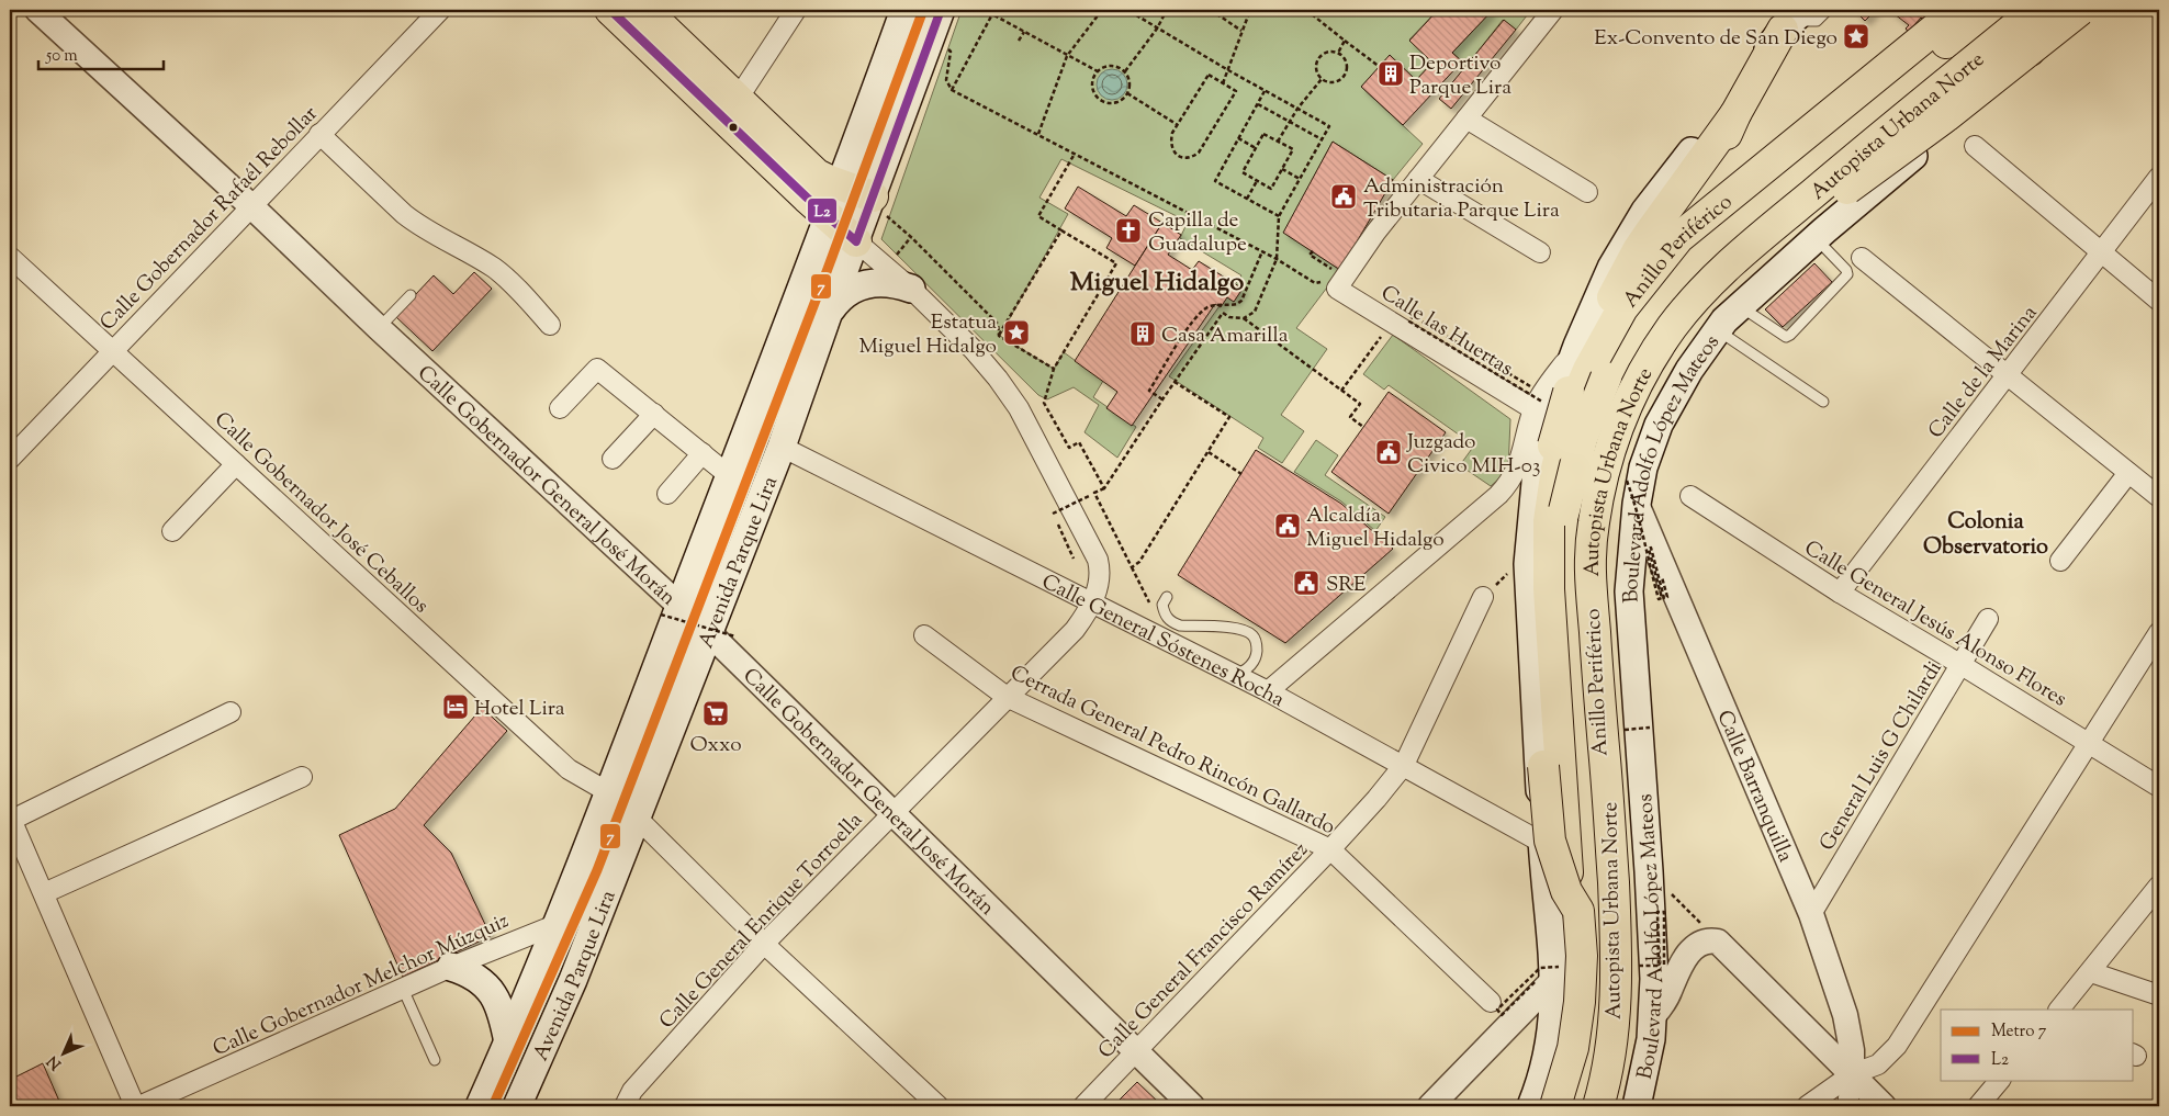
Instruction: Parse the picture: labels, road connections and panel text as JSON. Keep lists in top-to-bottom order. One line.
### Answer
{"streets":{"main road":["Autopista Urbana Norte","Anillo Periférico","Boulevard Adolfo López Mateos","Avenida Parque Lira"],"street":["Calle Gobernador Rafaél Rebollar","Calle las Huertas","Calle de la Marina","Calle Gobernador General José Morán","Calle Gobernador José Ceballos","Calle General Jesús Alonso Flores","Calle General Sóstenes Rocha","Cerrada General Pedro Rincón Gallardo","General Luis G Chilardi","Calle Barranquilla","Calle General Enrique Torroella","Calle General Francisco Ramírez","Calle Gobernador Melchor Múzquiz"]},"crossings":[["Calle Gobernador Rafaél Rebollar","Calle Gobernador General José Morán"],["Calle Gobernador Rafaél Rebollar","Calle Gobernador José Ceballos"],["Calle de la Marina","Calle General Jesús Alonso Flores"],["Boulevard Adolfo López Mateos","Calle Barranquilla"],["Calle Gobernador General José Morán","Avenida Parque Lira"],["Calle Gobernador General José Morán","Calle General Enrique Torroella"],["Calle Gobernador General José Morán","Calle General Francisco Ramírez"],["Calle Gobernador José Ceballos","Avenida Parque Lira"],["Avenida Parque Lira","Calle General Sóstenes Rocha"],["Avenida Parque Lira","Calle General Enrique Torroella"],["Avenida Parque Lira","Calle Gobernador Melchor Múzquiz"],["Calle General Jesús Alonso Flores","General Luis G Chilardi"],["Calle General Sóstenes Rocha","Calle General Enrique Torroella"],["Calle General Sóstenes Rocha","Calle General Francisco Ramírez"],["Cerrada General Pedro Rincón Gallardo","Calle General Enrique Torroella"],["Cerrada General Pedro Rincón Gallardo","Calle General Francisco Ramírez"],["General Luis G Chilardi","Calle Barranquilla"]],"districts":["Miguel Hidalgo","Colonia Observatorio"],"places":{"place":["Ex-Convento de San Diego","Estatua Miguel Hidalgo"],"building":["Deportivo Parque Lira","Casa Amarilla"],"public building":["Administración Tributaria Parque Lira","Juzgado Civico MIH-03","Alcaldía Miguel Hidalgo","SRE"],"church":["Capilla de Guadalupe"],"hotel":["Hotel Lira"],"supermarket":["Oxxo"]},"lines":["metro line 7","transit line L2"],"legend":["Metro 7","L2"],"scale_bar":"50 m","north":"bottom left"}
